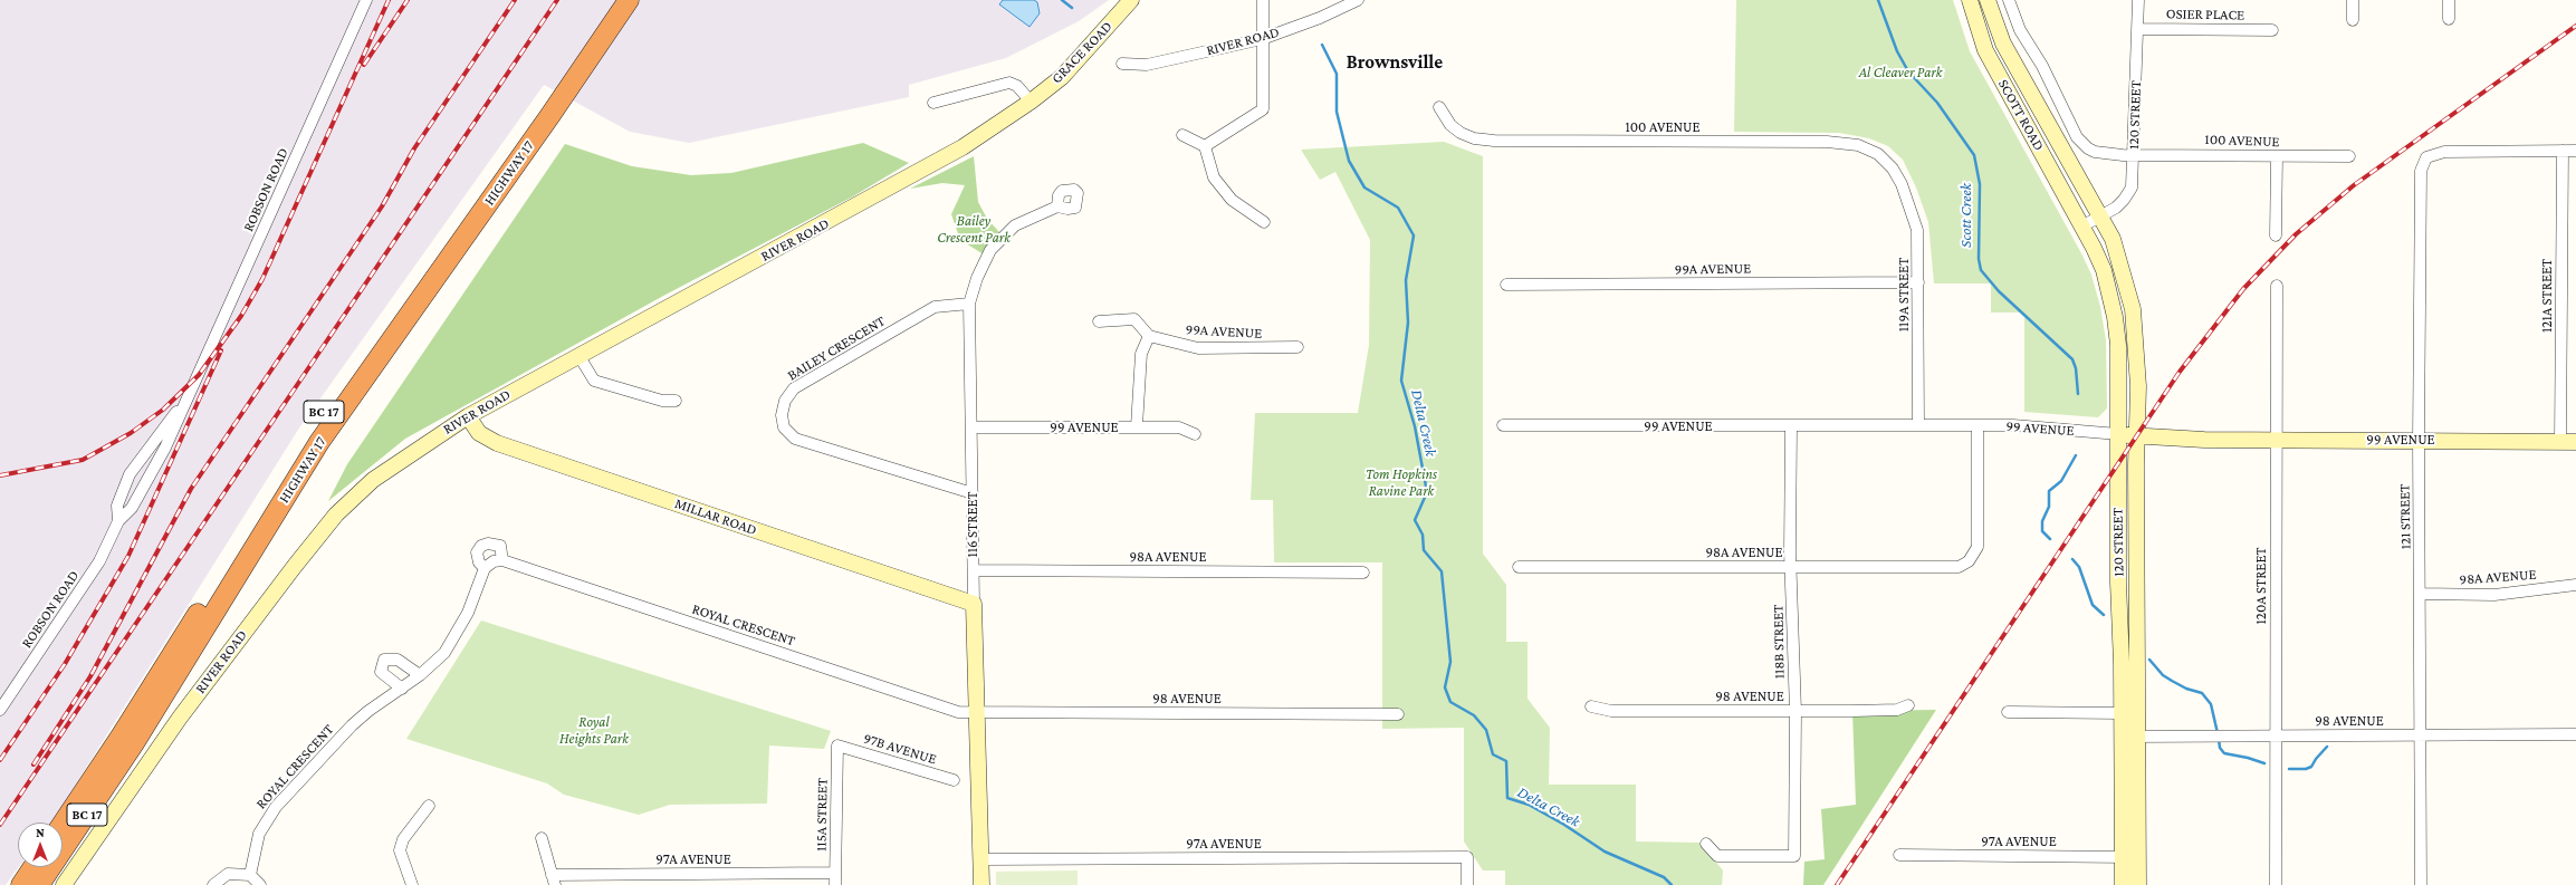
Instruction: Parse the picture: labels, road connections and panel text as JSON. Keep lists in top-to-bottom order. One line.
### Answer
{"streets":{"highway":["HIGHWAY 17","BC 17"],"street":["OSIER PLACE","RIVER ROAD","GRACE ROAD","SCOTT ROAD","120 STREET","100 AVENUE","ROBSON ROAD","99A AVENUE","119A STREET","121A STREET","BAILEY CRESCENT","99 AVENUE","MILLAR ROAD","121 STREET","116 STREET","98A AVENUE","120A STREET","ROYAL CRESCENT","118B STREET","98 AVENUE","97B AVENUE","115A STREET","97A AVENUE"]},"crossings":[["OSIER PLACE","120 STREET"],["RIVER ROAD","GRACE ROAD"],["RIVER ROAD","MILLAR ROAD"],["SCOTT ROAD","120 STREET"],["120 STREET","100 AVENUE"],["120 STREET","99 AVENUE"],["120 STREET","98 AVENUE"],["120 STREET","97A AVENUE"],["100 AVENUE","119A STREET"],["99A AVENUE","119A STREET"],["119A STREET","99 AVENUE"],["121A STREET","99 AVENUE"],["121A STREET","121 STREET"],["BAILEY CRESCENT","116 STREET"],["99 AVENUE","121 STREET"],["99 AVENUE","116 STREET"],["99 AVENUE","98A AVENUE"],["99 AVENUE","120A STREET"],["99 AVENUE","118B STREET"],["MILLAR ROAD","116 STREET"],["121 STREET","98A AVENUE"],["121 STREET","98 AVENUE"],["116 STREET","98A AVENUE"],["116 STREET","ROYAL CRESCENT"],["116 STREET","98 AVENUE"],["116 STREET","97A AVENUE"],["98A AVENUE","118B STREET"],["120A STREET","98 AVENUE"],["ROYAL CRESCENT","98 AVENUE"],["118B STREET","98 AVENUE"],["97B AVENUE","115A STREET"],["115A STREET","97A AVENUE"]],"districts":["Brownsville"],"water":["Scott Creek","Delta Creek"],"parks":["Al Cleaver Park","Bailey Crescent Park","Tom Hopkins Ravine Park","Royal Heights Park"],"north":"top"}
